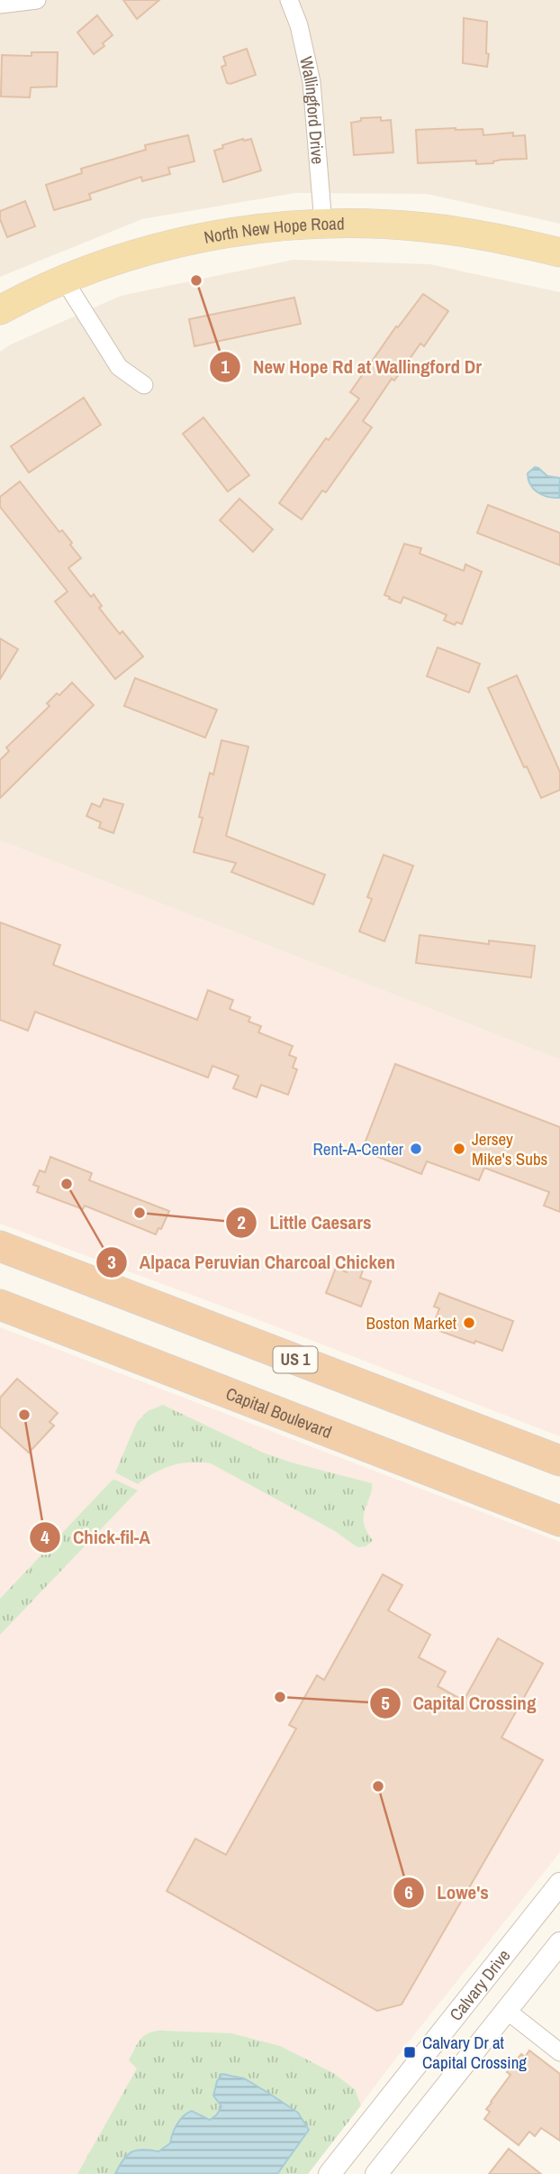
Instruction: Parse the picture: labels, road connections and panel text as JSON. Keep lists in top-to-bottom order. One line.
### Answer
{"streets":{"highway":["US 1","Capital Boulevard"],"main road":["North New Hope Road"],"street":["Wallingford Drive","Calvary Drive"]},"crossings":[["Wallingford Drive","North New Hope Road"]],"places":{"other":["New Hope Rd at Wallingford Dr","Rent-A-Center","Jersey Mike's Subs","Alpaca Peruvian Charcoal Chicken","Little Caesars","Boston Market","Chick-fil-A","Capital Crossing","Lowe's"],"transit":["Calvary Dr at Capital Crossing"]}}
